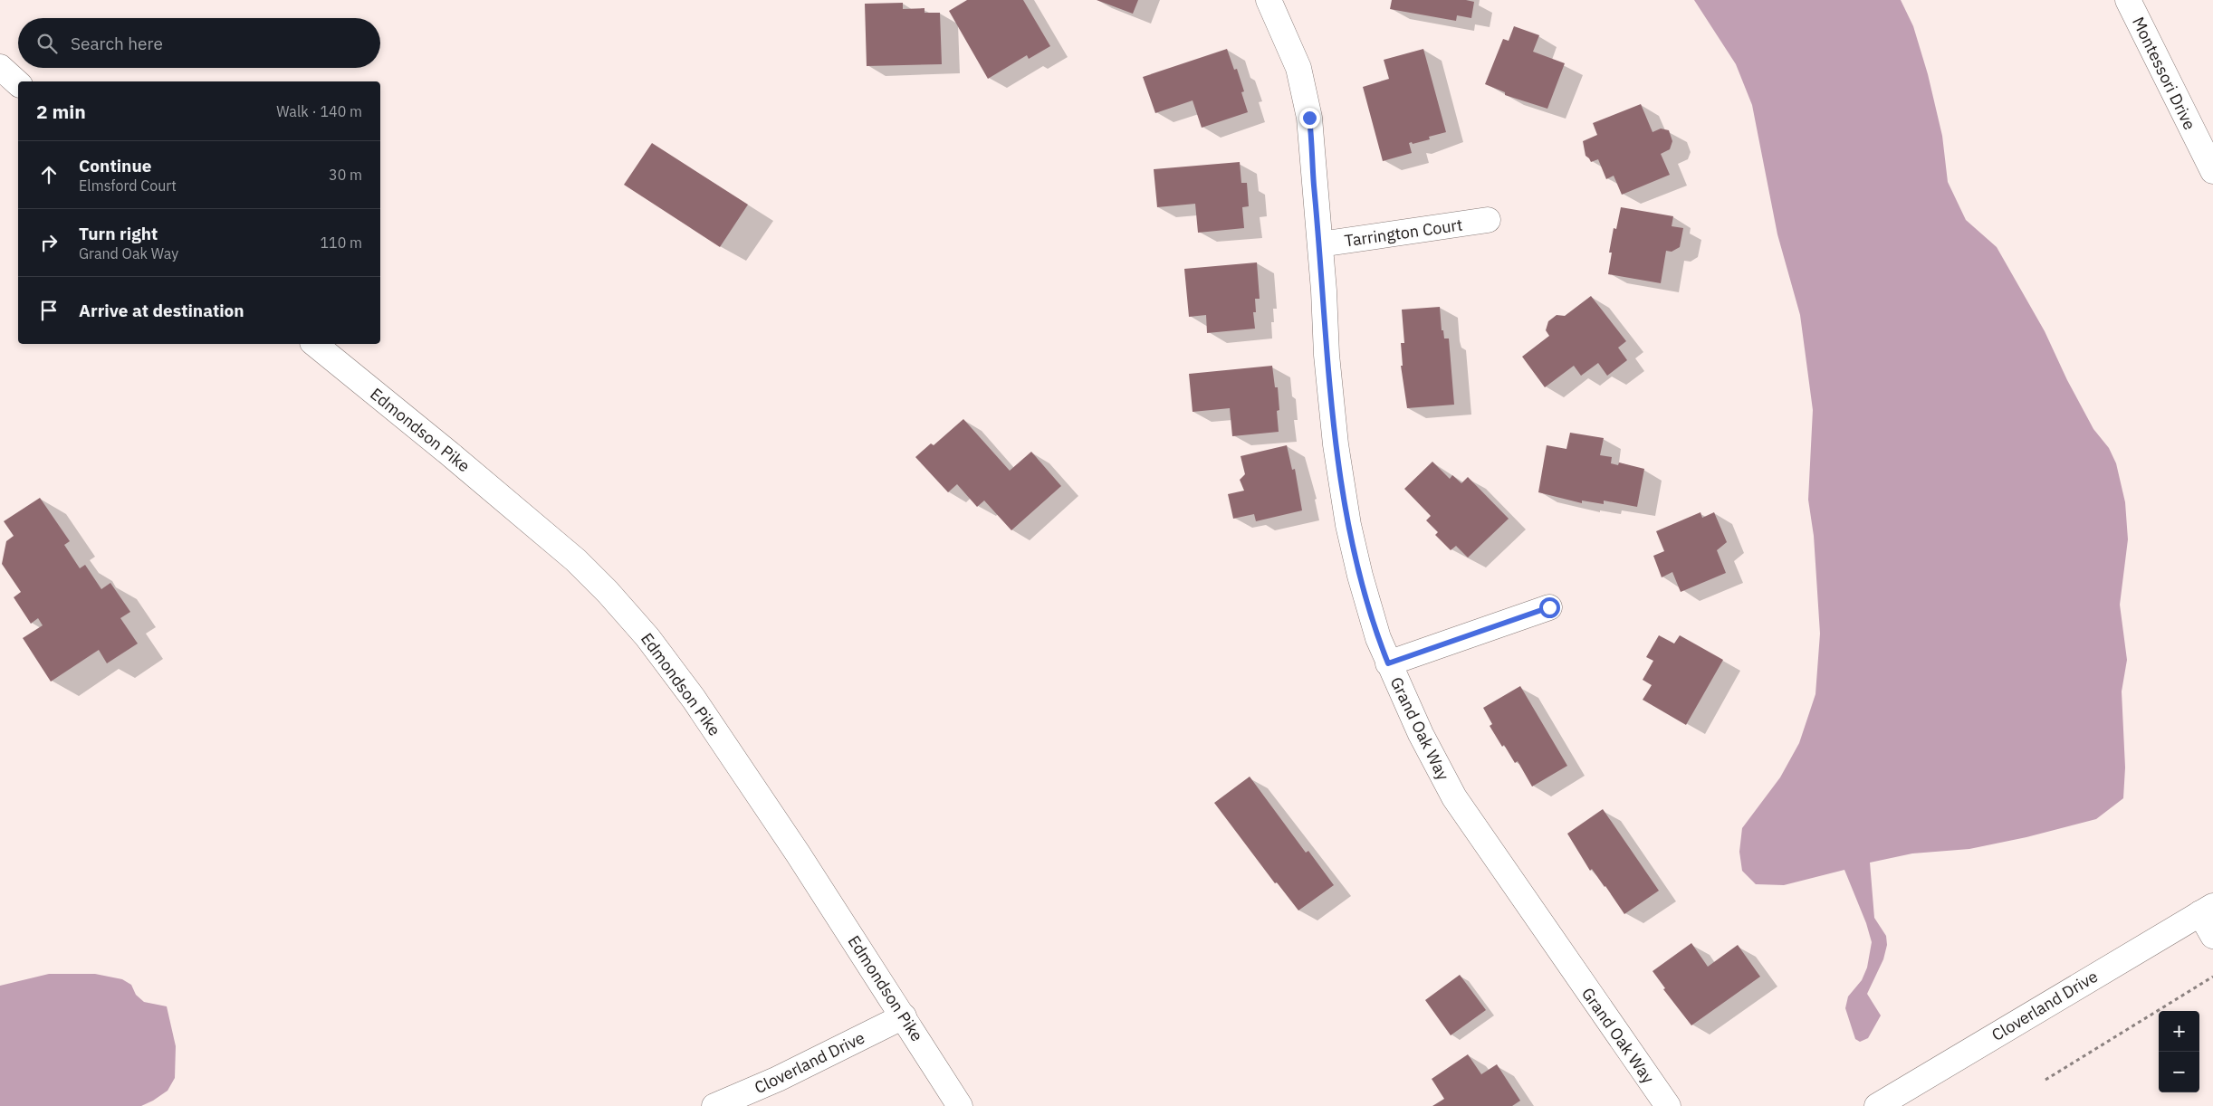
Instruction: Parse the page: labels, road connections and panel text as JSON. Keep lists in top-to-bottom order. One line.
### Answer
{"streets":{"street":["Montessori Drive","Tarrington Court","Edmondson Pike","Grand Oak Way","Cloverland Drive"]},"crossings":[["Tarrington Court","Grand Oak Way"],["Edmondson Pike","Cloverland Drive"]],"page":{"search":"Search here","heading":["2 min","Walk · 140 m"],"list":[["Continue","Elmsford Court","30 m"],["Turn right","Grand Oak Way","110 m"],"Arrive at destination"],"map_buttons":["+","−"]}}
